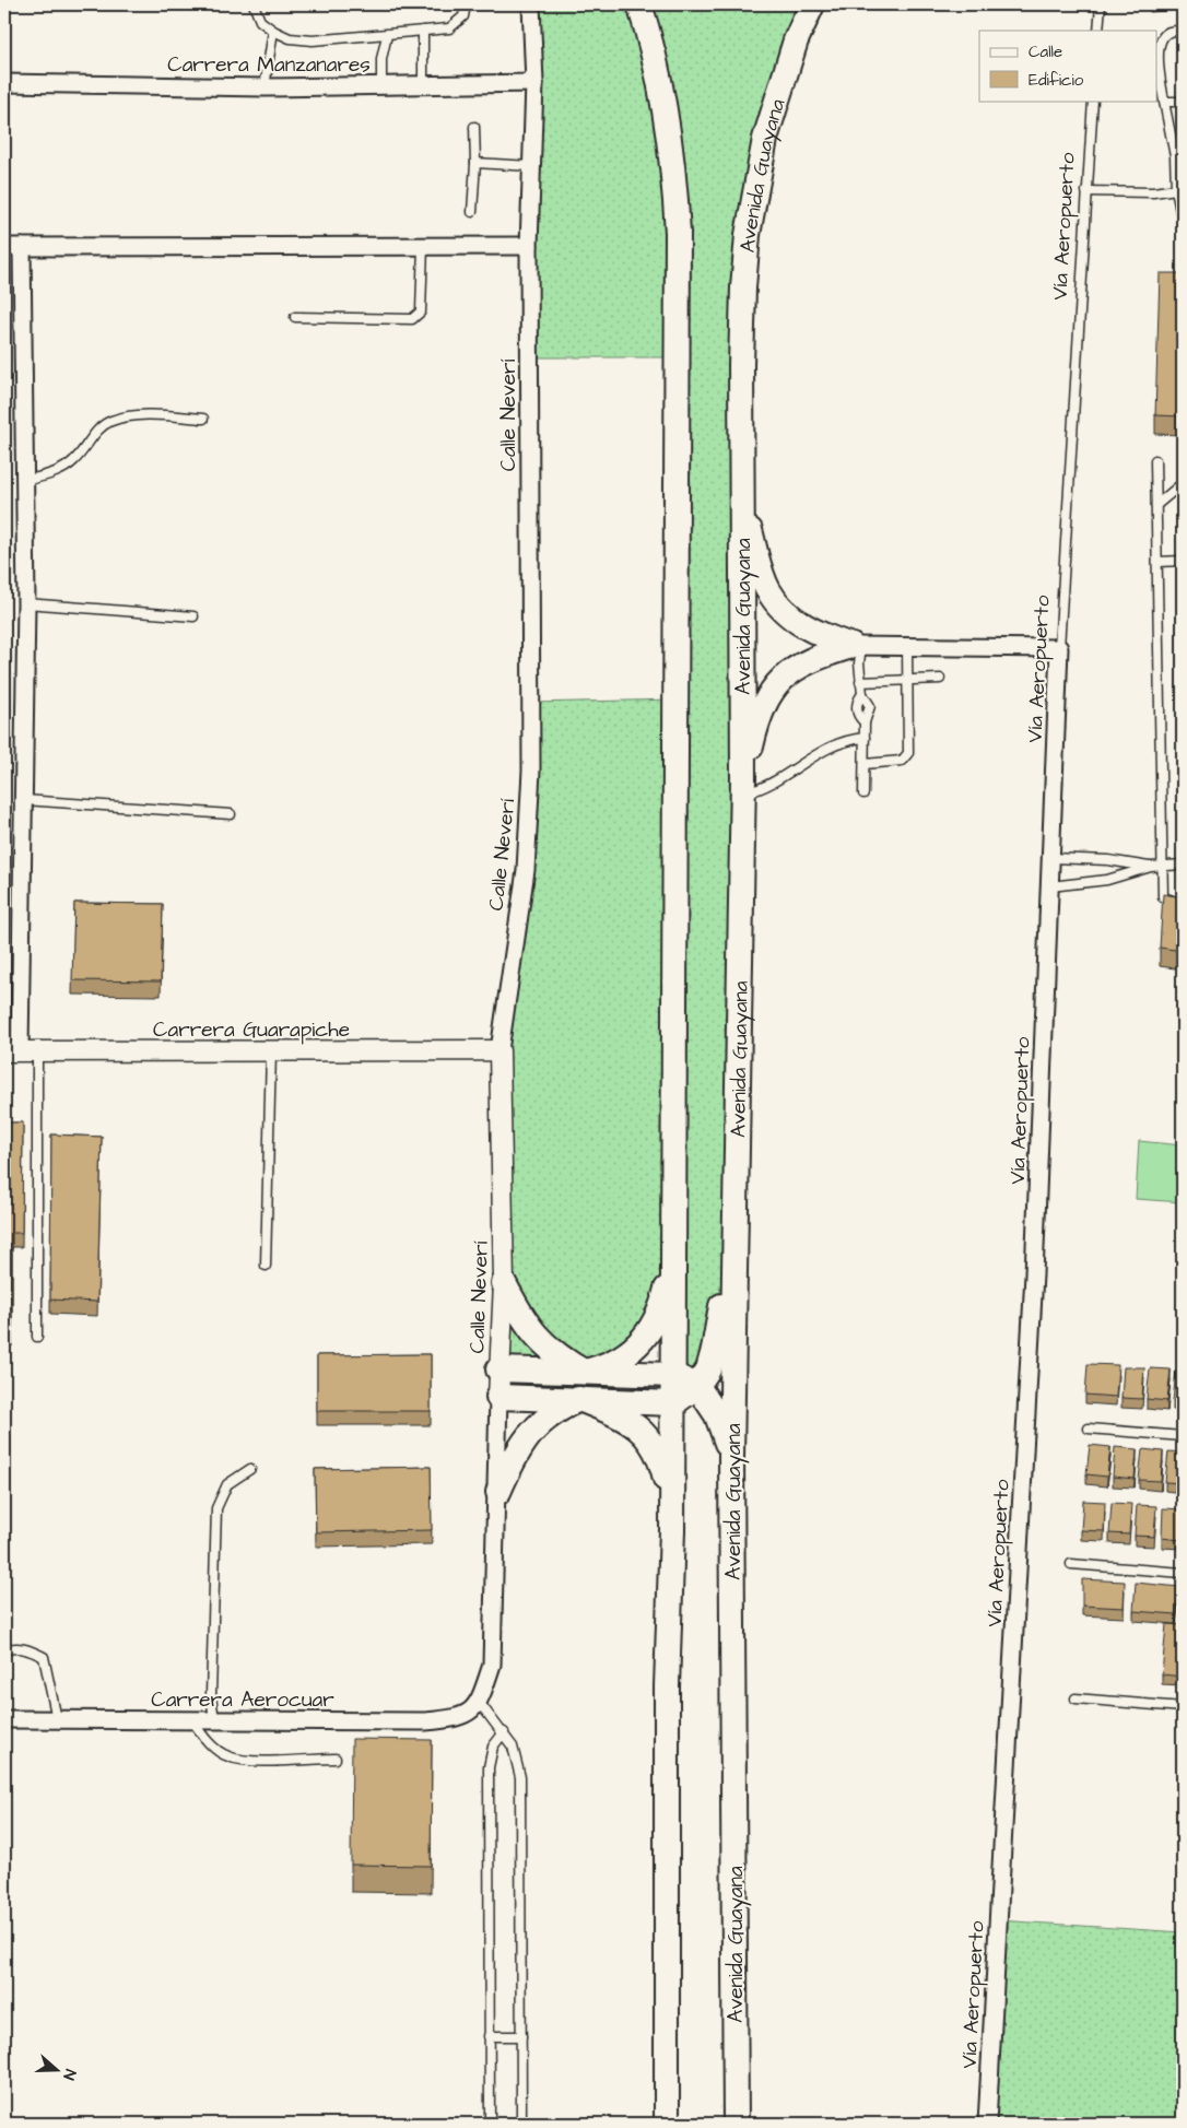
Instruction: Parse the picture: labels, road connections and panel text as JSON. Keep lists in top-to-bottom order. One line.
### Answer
{"streets":{"main road":["Avenida Guayana"],"street":["Carrera Manzanares","Vía Aeropuerto","Calle Neverí","Carrera Guarapiche","Carrera Aerocuar"]},"crossings":[["Carrera Manzanares","Calle Neverí"],["Calle Neverí","Carrera Guarapiche"],["Calle Neverí","Carrera Aerocuar"]],"legend":["Calle","Edificio"],"north":"right"}
